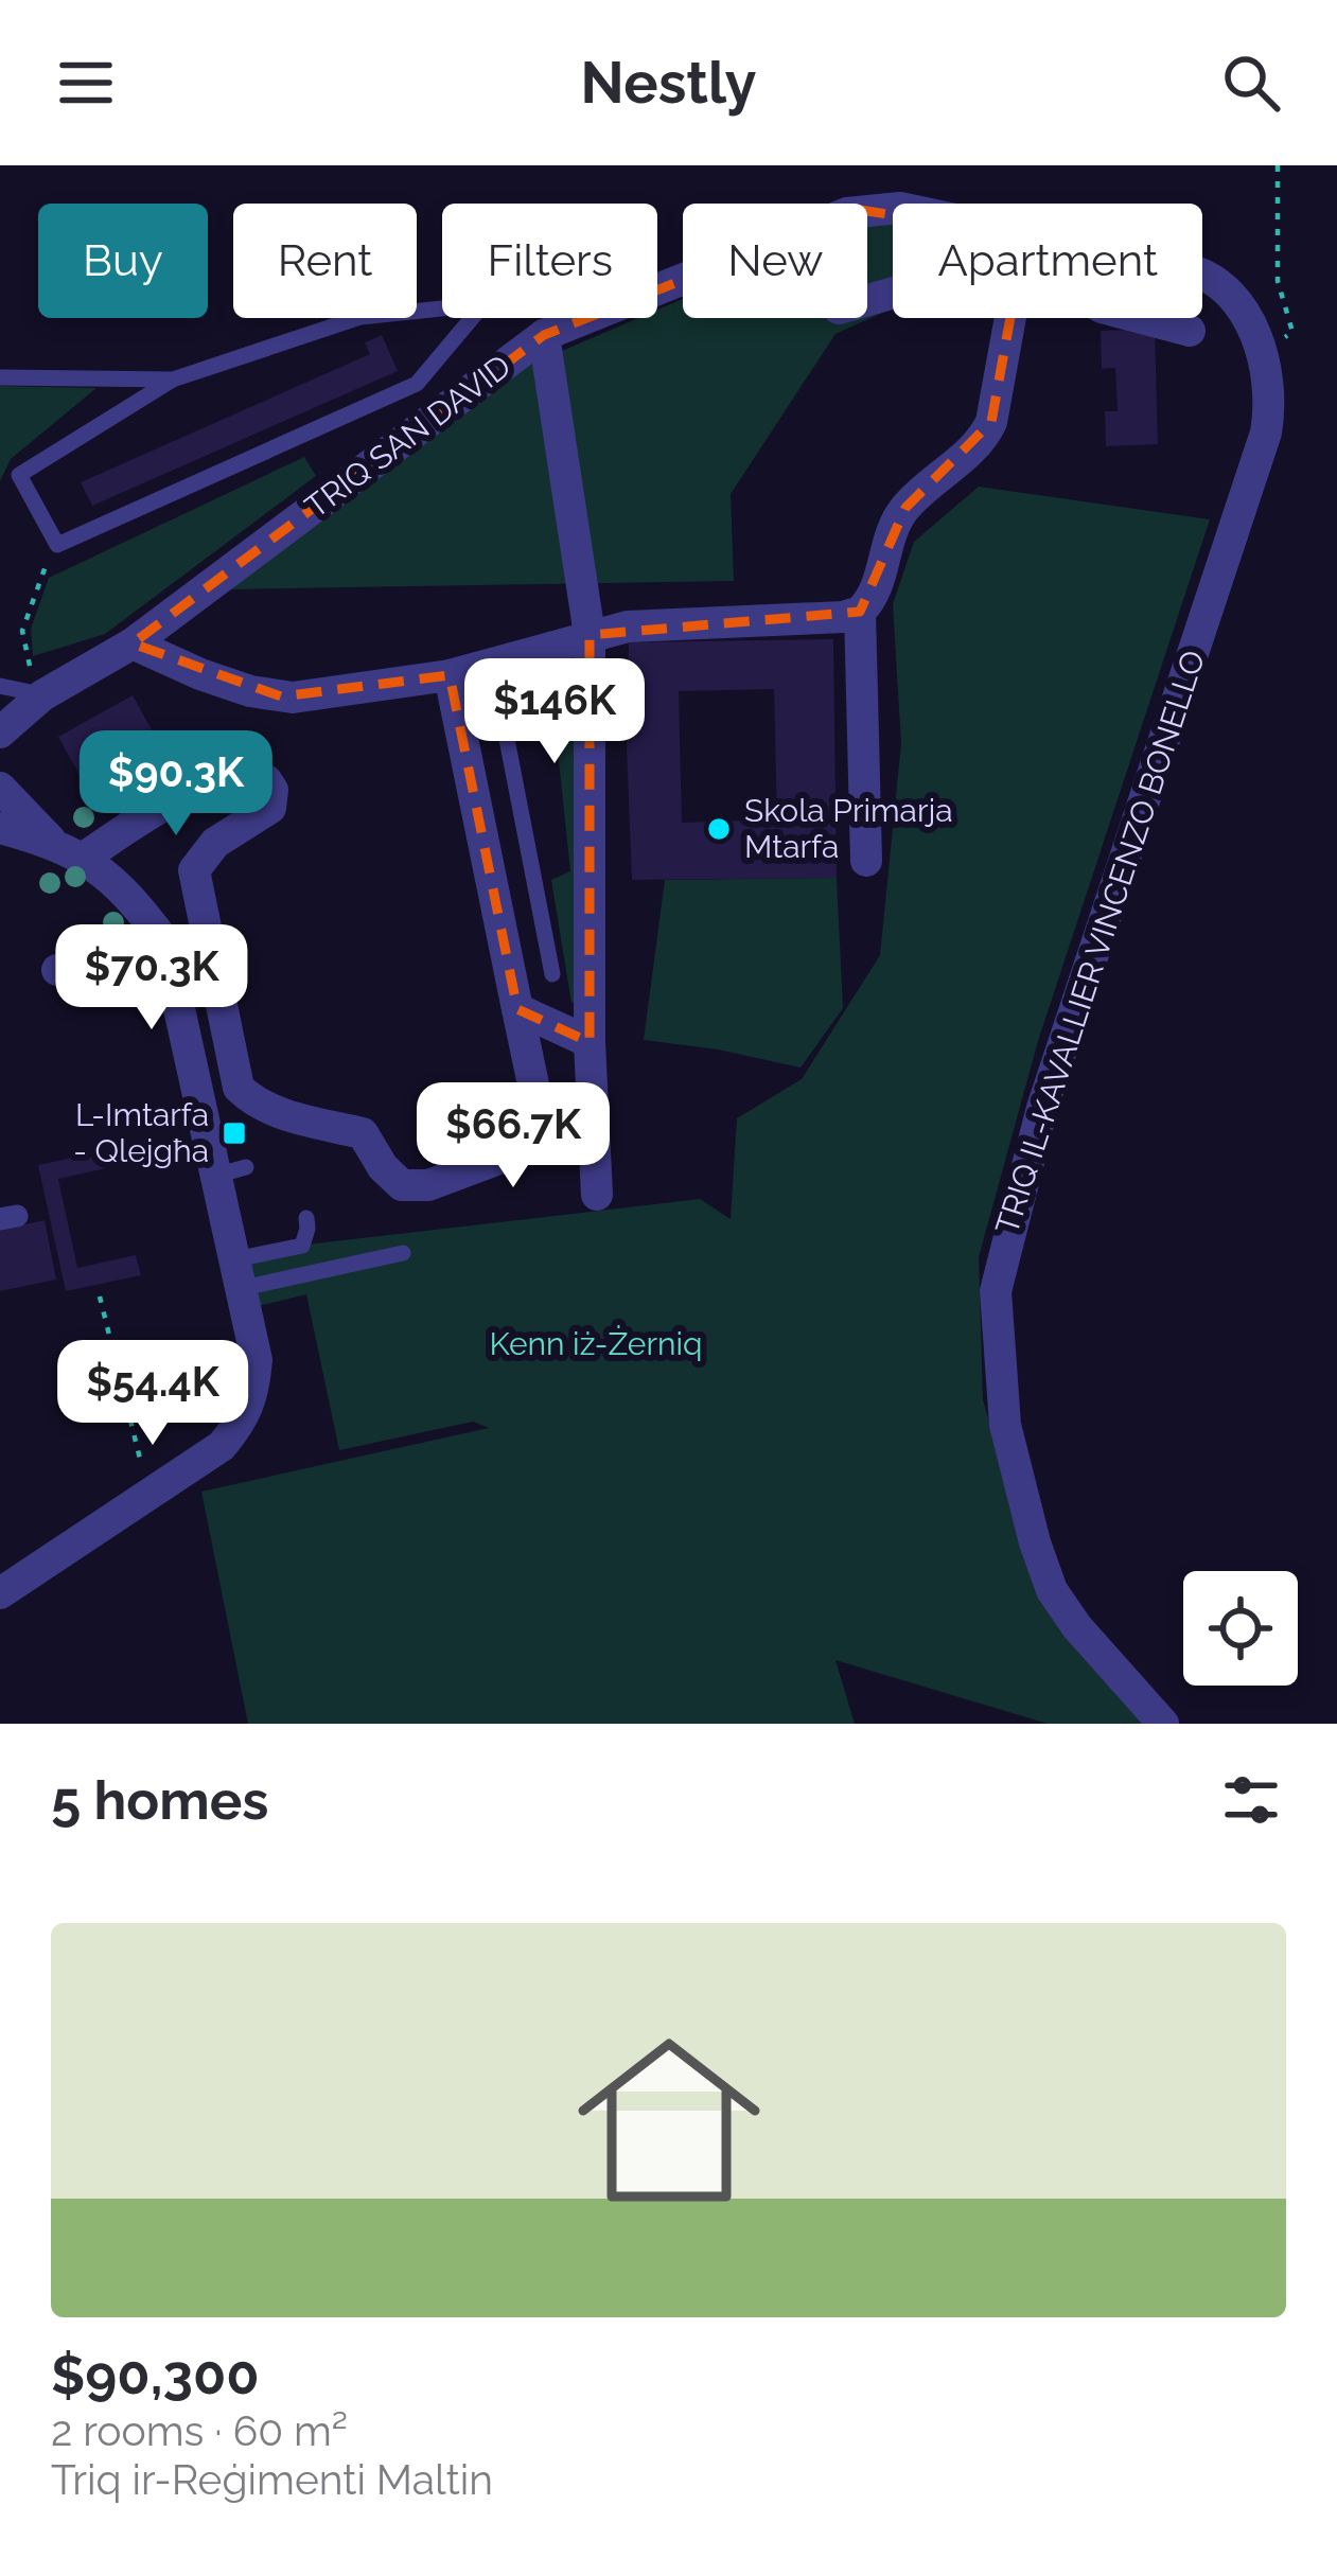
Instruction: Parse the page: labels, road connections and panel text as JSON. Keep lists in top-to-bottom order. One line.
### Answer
{"streets":{"street":["TRIQ SAN DAVID","TRIQ IL-KAVALLIER VINCENZO BONELLO"]},"crossings":[["TRIQ SAN DAVID","TRIQ IL-KAVALLIER VINCENZO BONELLO"]],"parks":["Kenn iż-Żerniq"],"places":{"other":["Skola Primarja Mtarfa"],"transit":["L-Imtarfa - Qlejgħa"]},"page":{"header":"Nestly","chip":["Buy","Rent","Filters","New","Apartment"],"price":["$146K","$90.3K","$70.3K","$66.7K","$54.4K"],"heading":"5 homes","list":[{"name":"$90,300","note":"2 rooms · 60 m² · Triq ir-Reġimenti Maltin"}]}}
